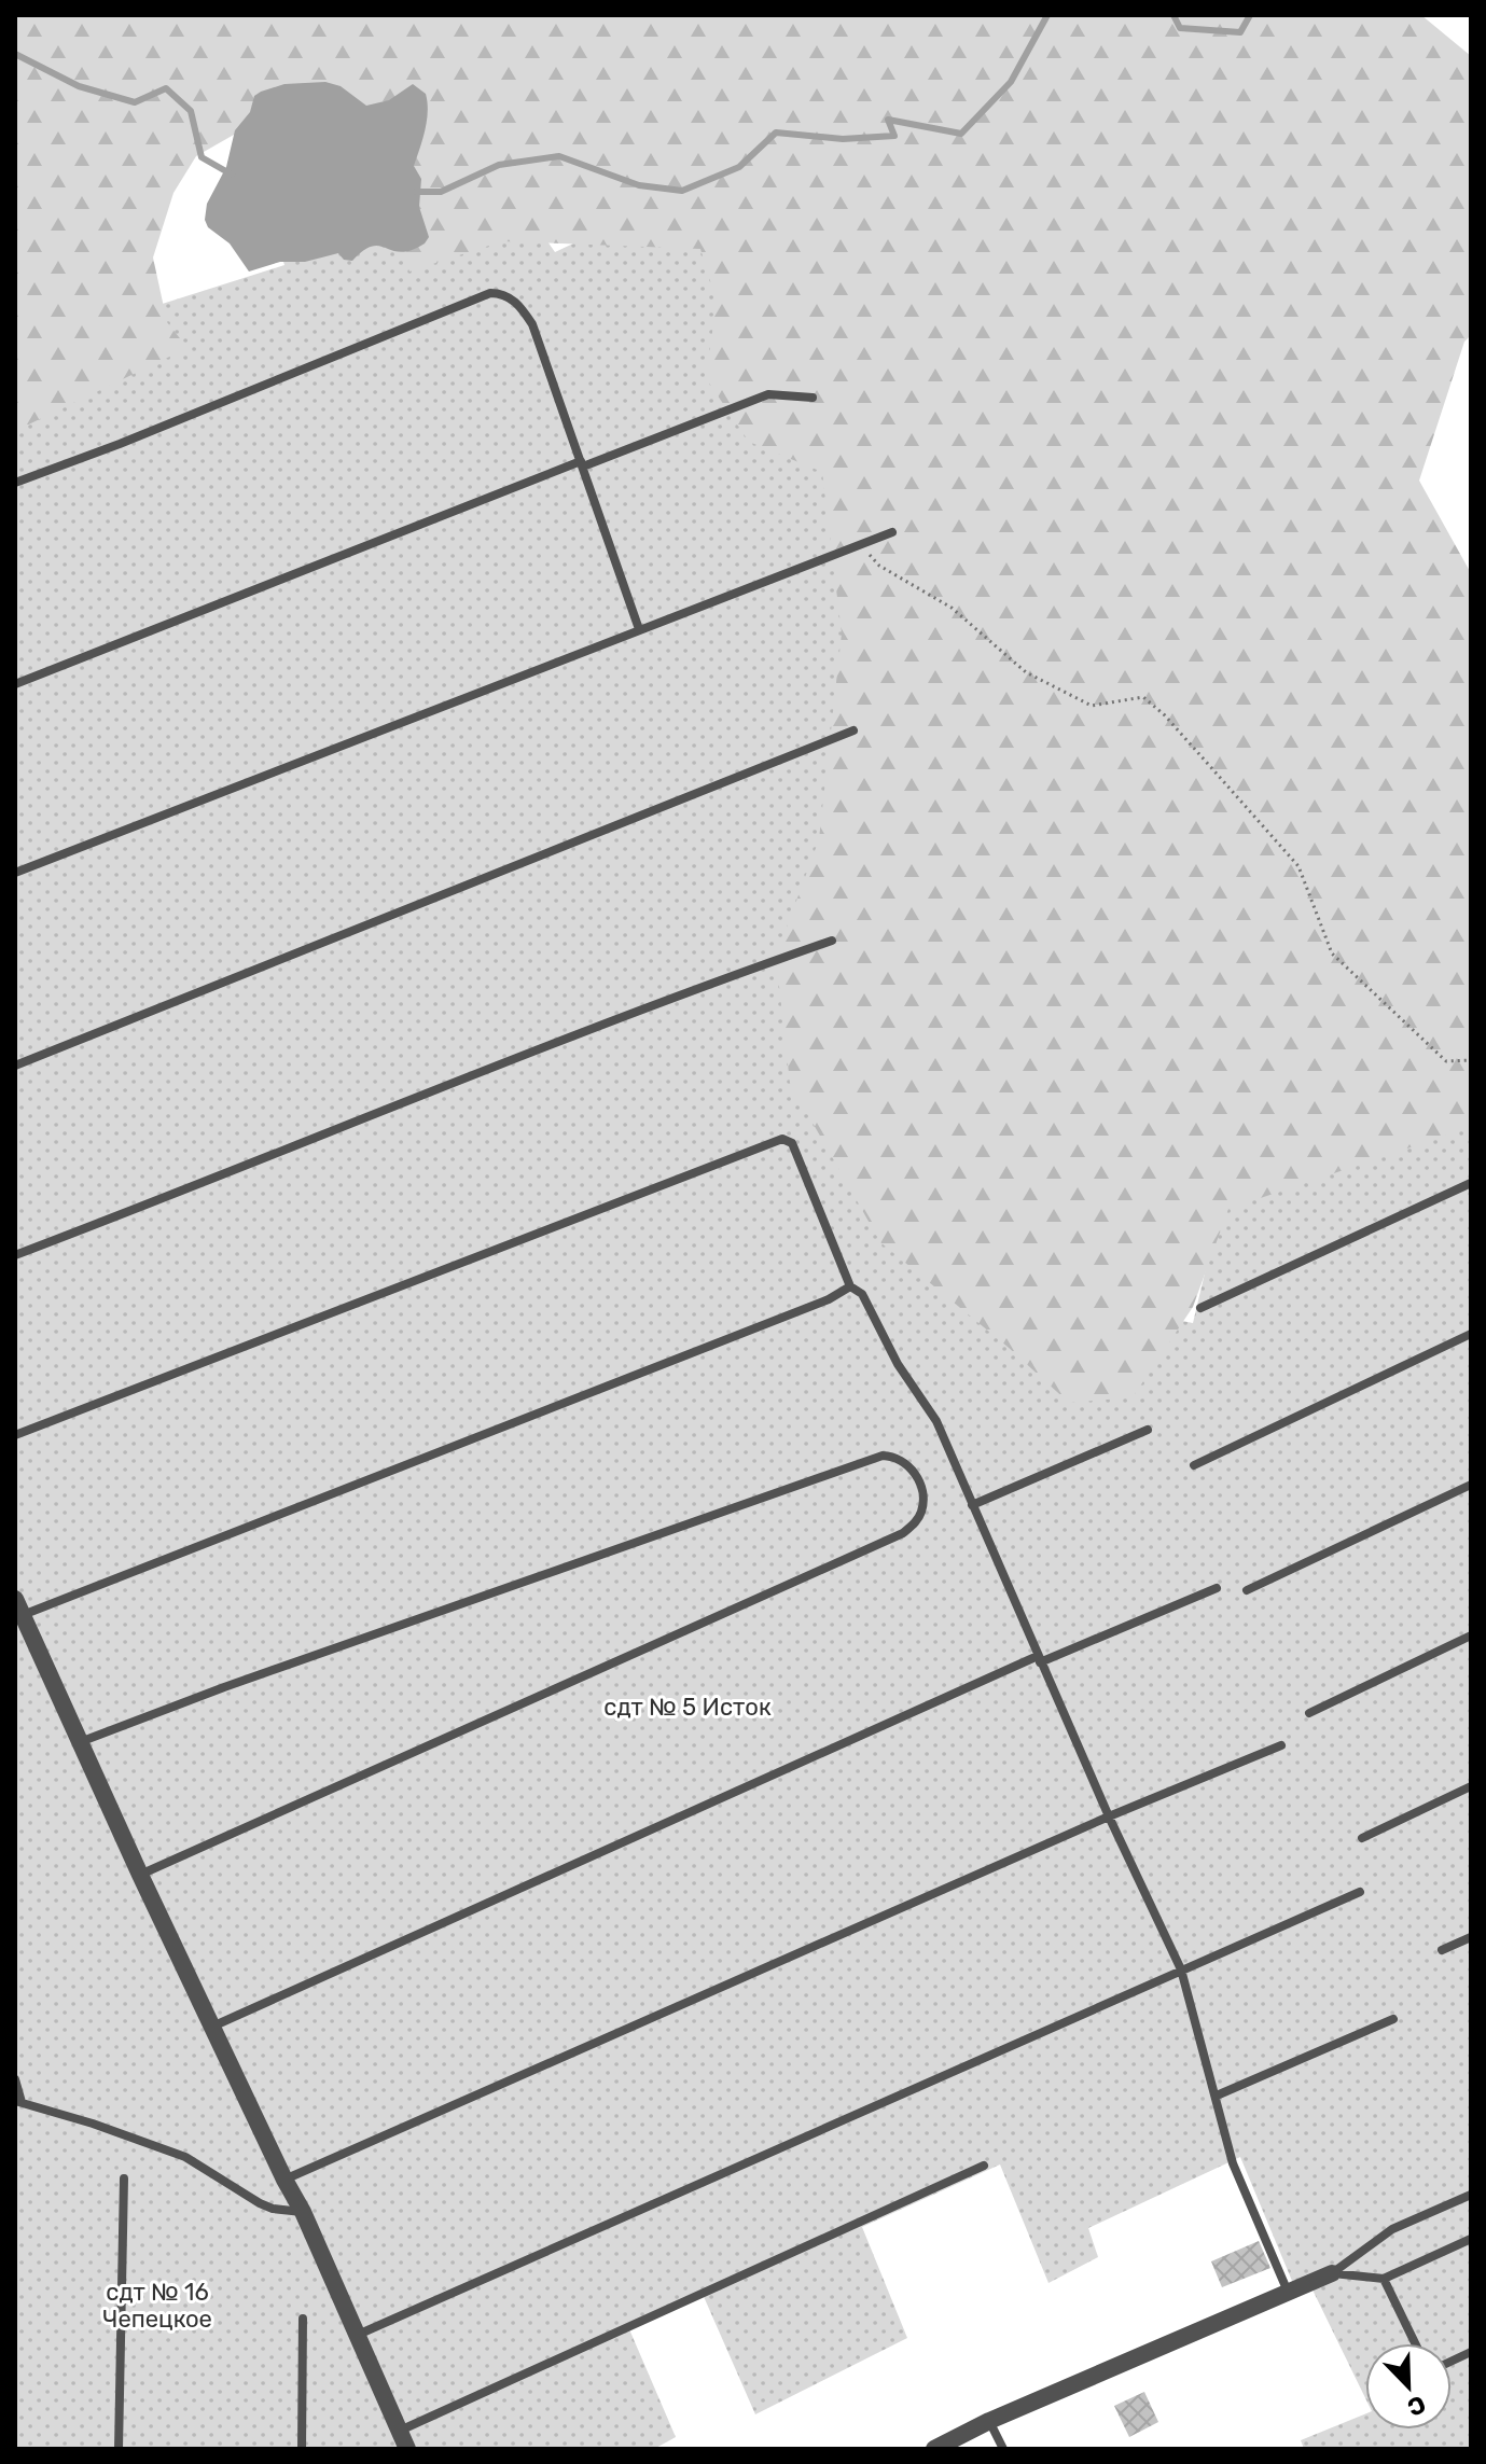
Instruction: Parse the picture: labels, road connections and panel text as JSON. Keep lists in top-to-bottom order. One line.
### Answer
{"parks":["сдт № 5 Исток","сдт № 16 Чепецкое"],"north":"bottom right"}
